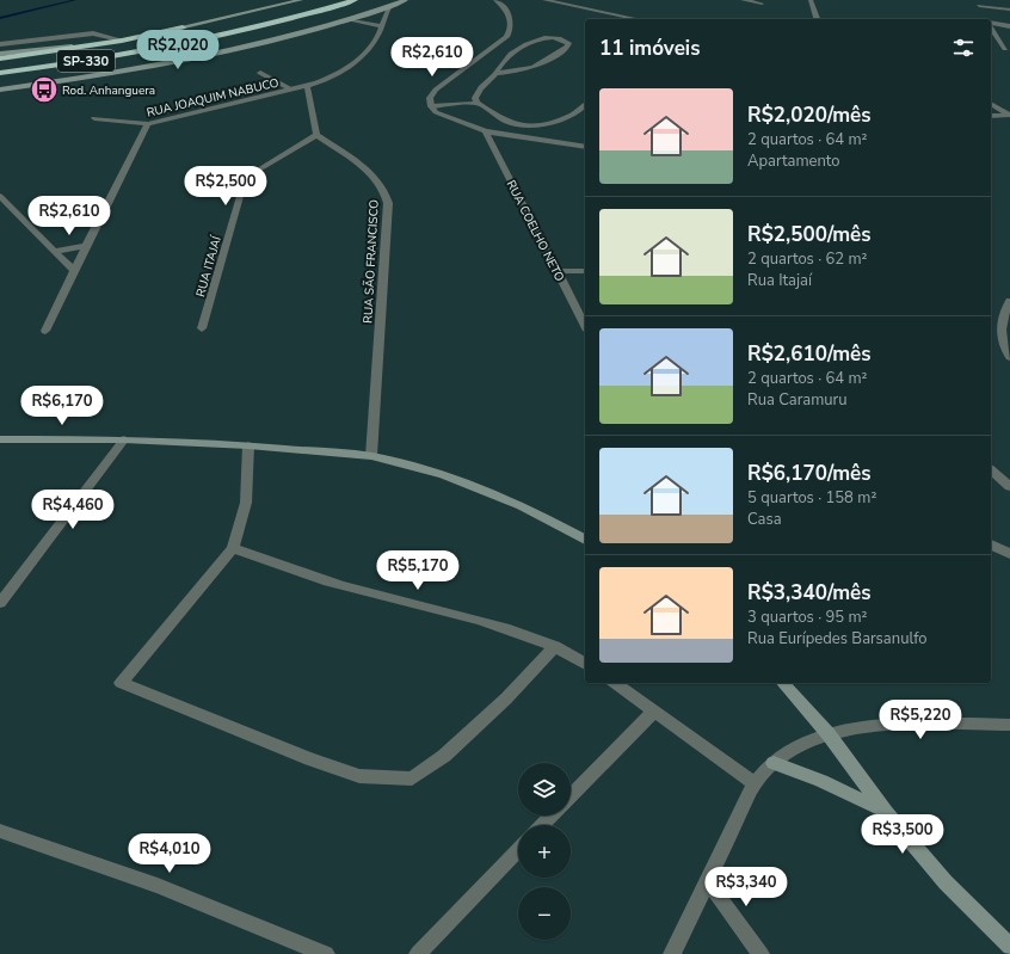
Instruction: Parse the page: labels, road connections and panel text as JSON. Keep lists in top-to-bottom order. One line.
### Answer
{"streets":{"highway":["SP-330"],"street":["RUA JOAQUIM NABUCO","RUA COELHO NETO","RUA SÃO FRANCISCO","RUA ITAJAÍ"]},"crossings":[["RUA SÃO FRANCISCO","RUA ITAJAÍ"]],"places":{"bus stop":["Rod. Anhanguera"]},"page":{"heading":"11 imóveis","price":["R$2,020","R$2,610","R$2,500","R$2,610","R$6,170","R$4,460","R$5,170","R$5,220","R$3,500","R$4,010","R$3,340"],"list":[{"name":"R$2,020/mês","note":"2 quartos · 64 m² · Apartamento"},{"name":"R$2,500/mês","note":"2 quartos · 62 m² · Rua Itajaí"},{"name":"R$2,610/mês","note":"2 quartos · 64 m² · Rua Caramuru"},{"name":"R$6,170/mês","note":"5 quartos · 158 m² · Casa"},{"name":"R$3,340/mês","note":"3 quartos · 95 m² · Rua Eurípedes Barsanulfo"}],"map_buttons":["+","−"]}}
